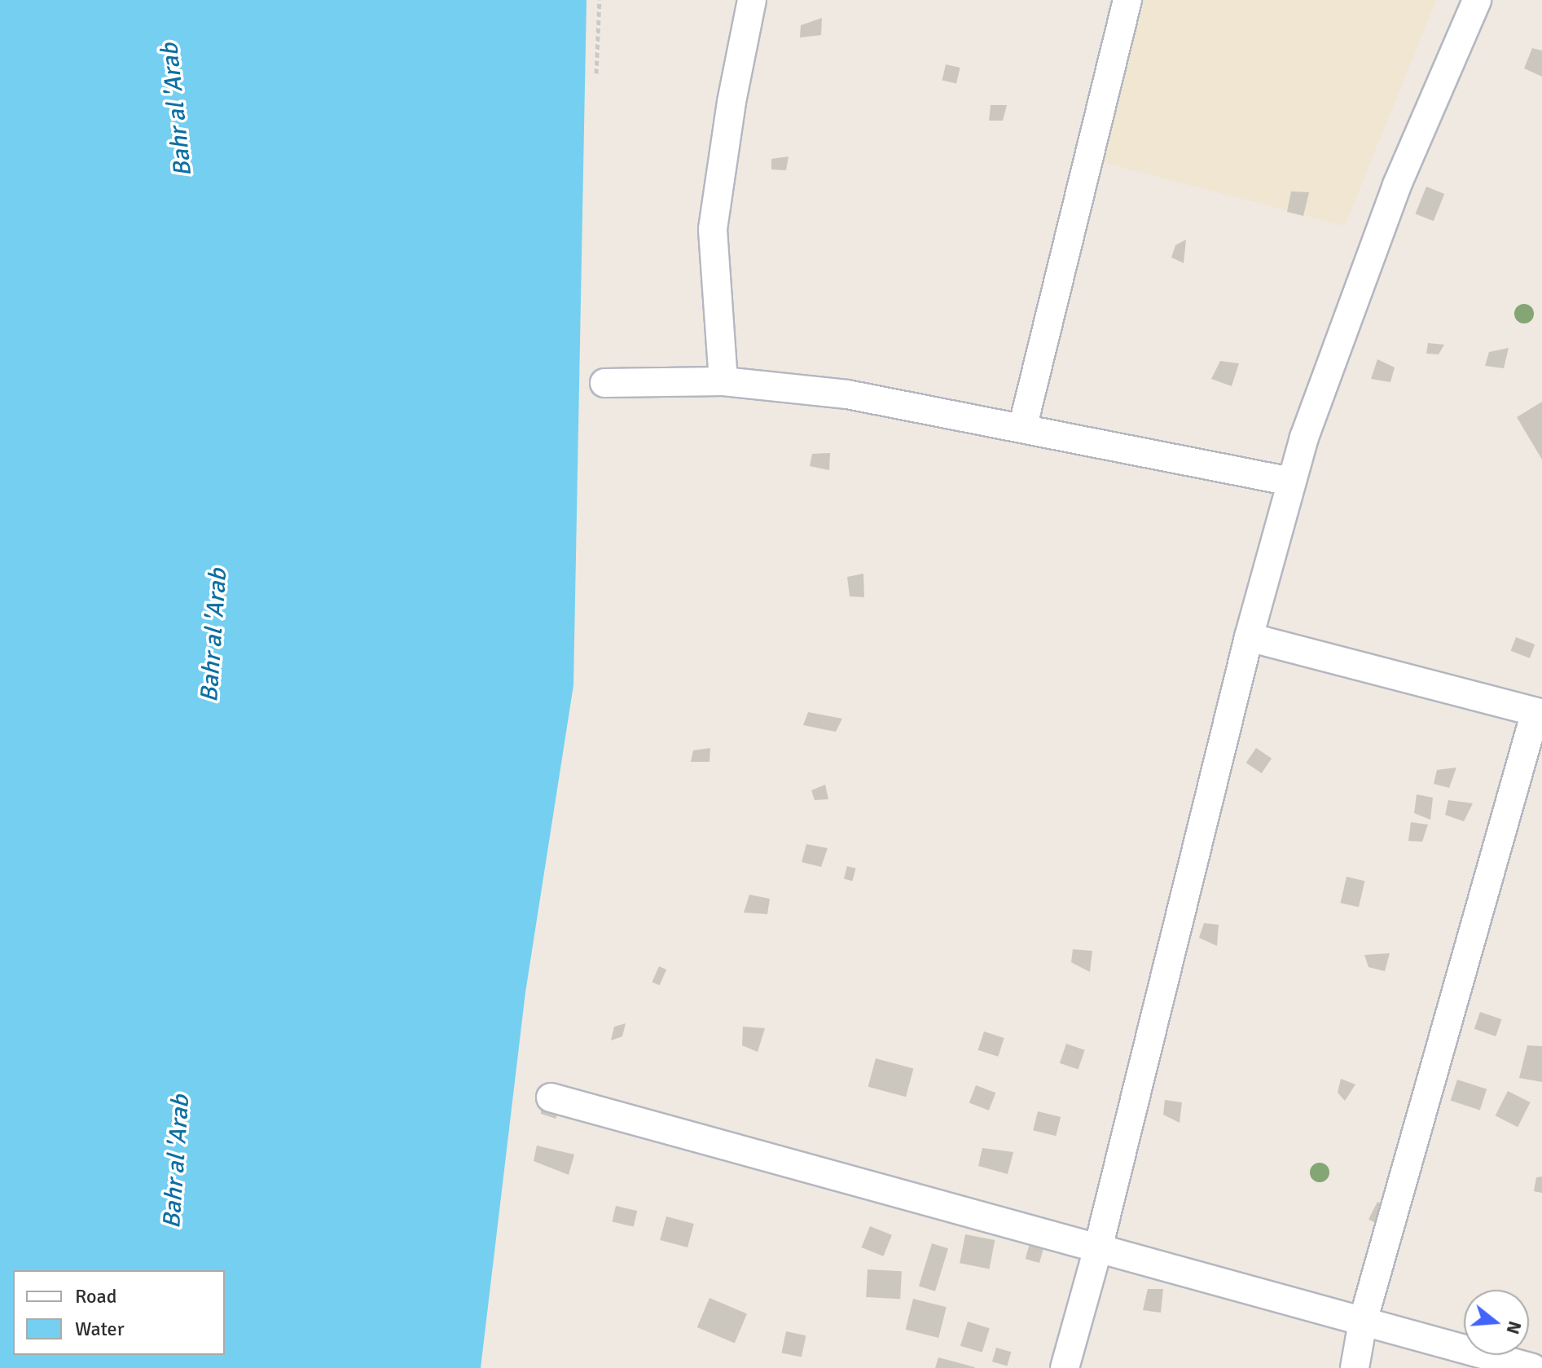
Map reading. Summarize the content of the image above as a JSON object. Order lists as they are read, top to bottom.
{
  "water": ["Bahr al 'Arab"],
  "legend": ["Road", "Water"],
  "north": "right"
}
